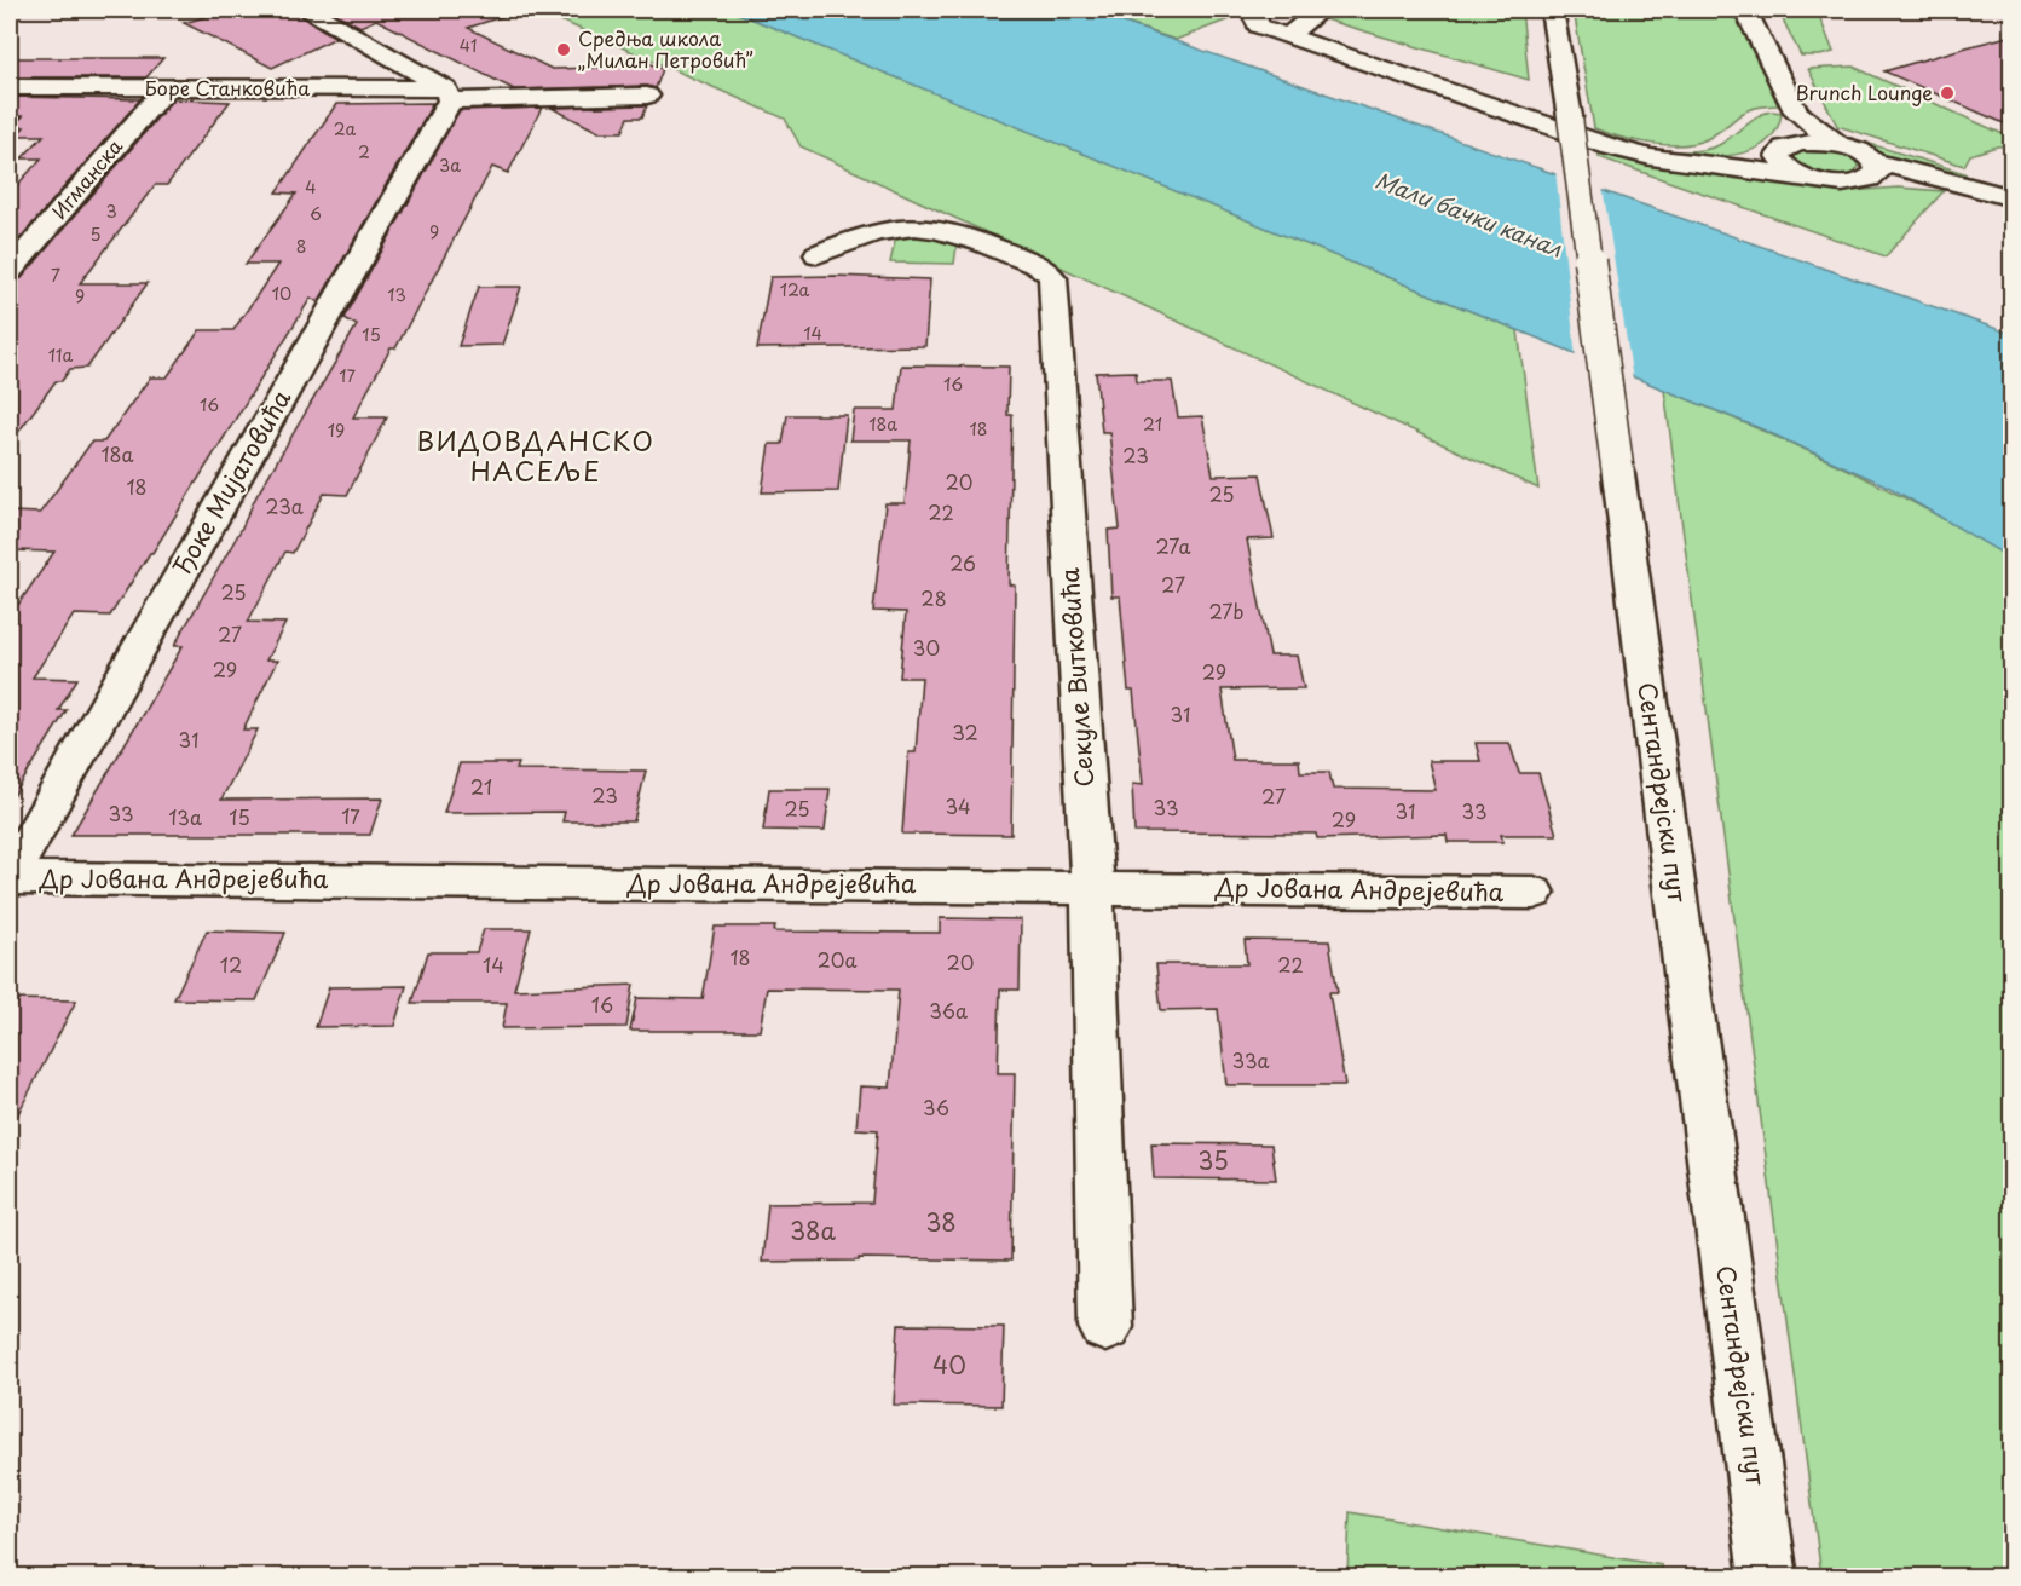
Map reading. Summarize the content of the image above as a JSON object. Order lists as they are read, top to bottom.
{
  "streets": {
    "street": [
      "Боре Станковића",
      "Игманска",
      "Ђоке Мијатовића",
      "Секуле Витковића",
      "Сентандрејски пут",
      "Др Јована Андрејевића"
    ]
  },
  "crossings": [
    ["Боре Станковића", "Игманска"],
    ["Боре Станковића", "Ђоке Мијатовића"],
    ["Ђоке Мијатовића", "Др Јована Андрејевића"],
    ["Секуле Витковића", "Др Јована Андрејевића"]
  ],
  "districts": ["ВИДОВДАНСКО НАСЕЉЕ"],
  "water": ["Мали бачки канал"],
  "places": ["Средња школа „Милан Петровић”", "Brunch Lounge"],
  "house_numbers": [
    "41",
    "2a",
    "2",
    "3a",
    "4",
    "3",
    "6",
    "9",
    "5",
    "8",
    "7",
    "12a",
    "10",
    "13",
    "9",
    "14",
    "15",
    "11a",
    "17",
    "16",
    "16",
    "18a",
    "21",
    "18",
    "19",
    "18a",
    "23",
    "20",
    "18",
    "25",
    "23a",
    "22",
    "27a",
    "26",
    "27",
    "25",
    "28",
    "27b",
    "27",
    "30",
    "29",
    "29",
    "31",
    "32",
    "31",
    "21",
    "23",
    "27",
    "34",
    "33",
    "25",
    "31",
    "33",
    "33",
    "17",
    "13a",
    "15",
    "29",
    "18",
    "20a",
    "20",
    "12",
    "14",
    "22",
    "16",
    "36a",
    "33a",
    "36",
    "35",
    "38",
    "38a",
    "40"
  ]
}
